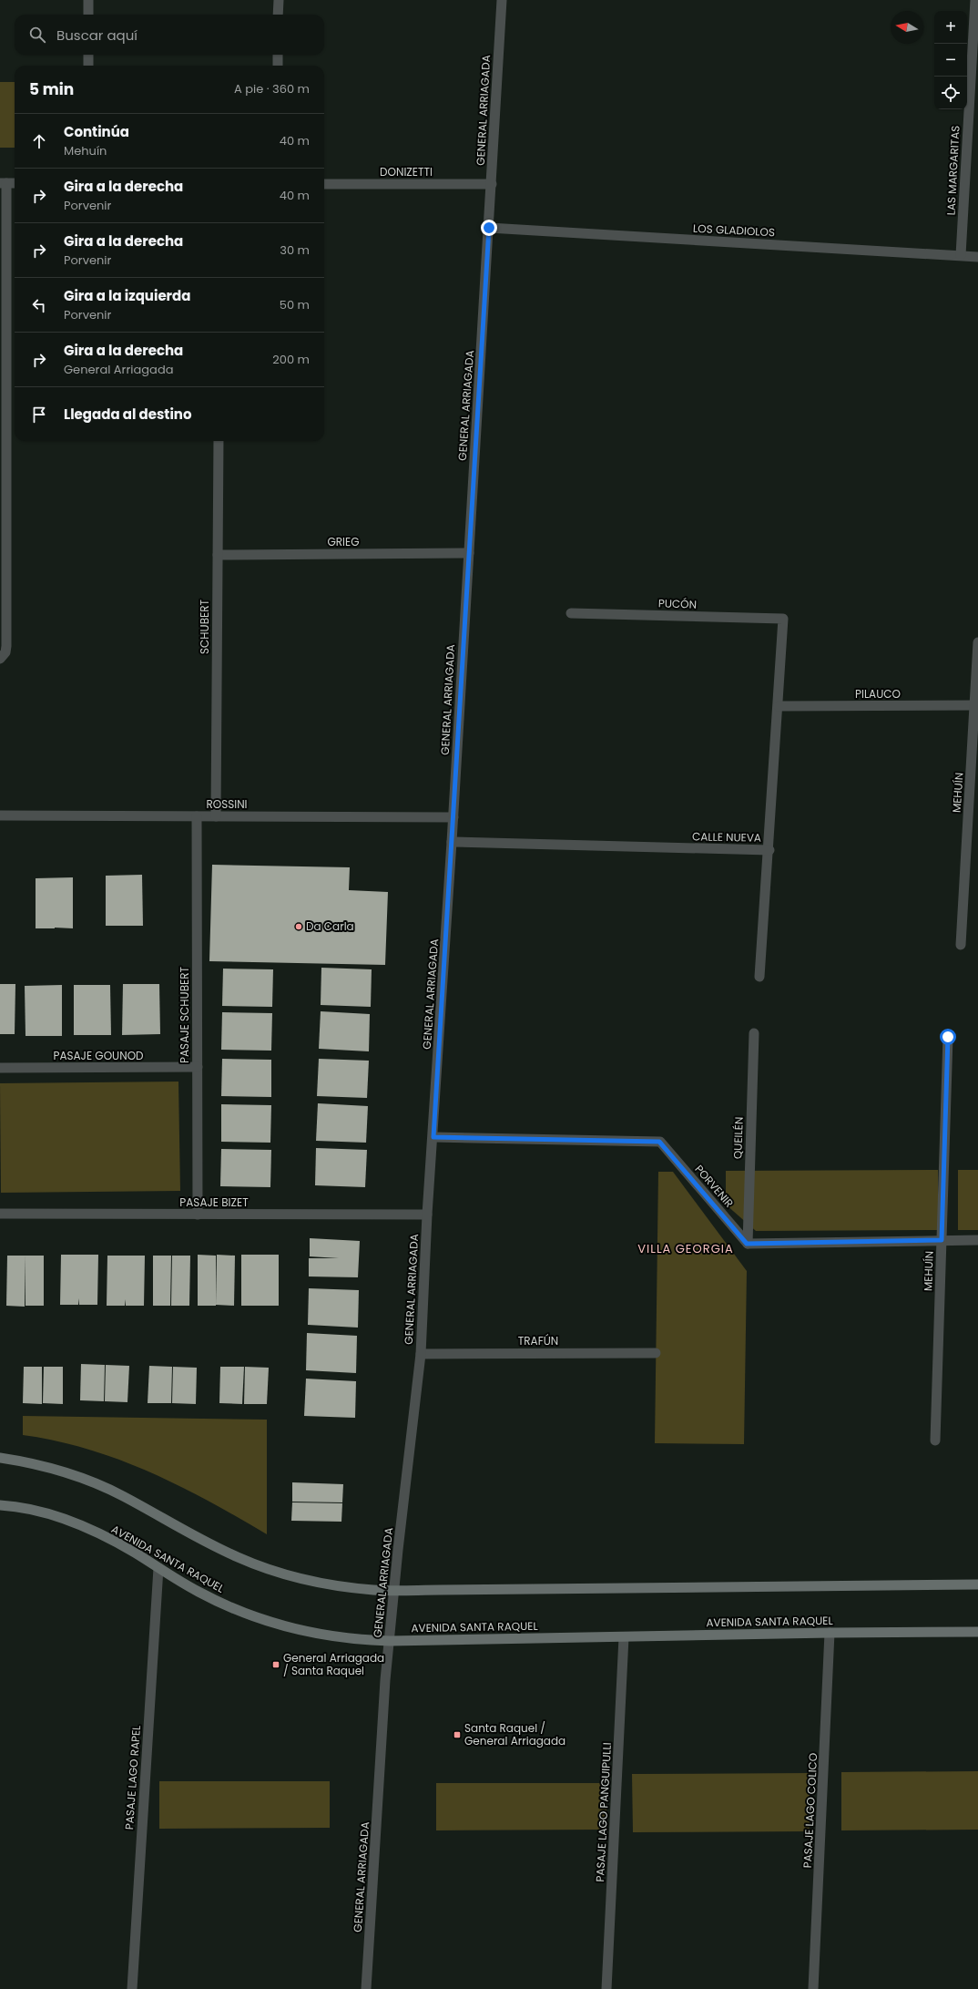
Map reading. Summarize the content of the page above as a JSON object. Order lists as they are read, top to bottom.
{
  "streets": {
    "main road": ["AVENIDA SANTA RAQUEL"],
    "street": [
      "GENERAL ARRIAGADA",
      "LAS MARGARITAS",
      "DONIZETTI",
      "LOS GLADIOLOS",
      "GRIEG",
      "PUCÓN",
      "SCHUBERT",
      "PILAUCO",
      "MEHUÍN",
      "ROSSINI",
      "CALLE NUEVA",
      "PASAJE SCHUBERT",
      "PASAJE GOUNOD",
      "QUEILÉN",
      "PORVENIR",
      "PASAJE BIZET",
      "TRAFÚN",
      "PASAJE LAGO RAPEL",
      "PASAJE LAGO COLICO",
      "PASAJE LAGO PANGUIPULLI"
    ]
  },
  "crossings": [
    ["GENERAL ARRIAGADA", "DONIZETTI"],
    ["GENERAL ARRIAGADA", "LOS GLADIOLOS"],
    ["GENERAL ARRIAGADA", "GRIEG"],
    ["GENERAL ARRIAGADA", "ROSSINI"],
    ["GENERAL ARRIAGADA", "CALLE NUEVA"],
    ["GENERAL ARRIAGADA", "PORVENIR"],
    ["GENERAL ARRIAGADA", "PASAJE BIZET"],
    ["GENERAL ARRIAGADA", "TRAFÚN"],
    ["GENERAL ARRIAGADA", "AVENIDA SANTA RAQUEL"],
    ["LAS MARGARITAS", "LOS GLADIOLOS"],
    ["GRIEG", "SCHUBERT"],
    ["PUCÓN", "CALLE NUEVA"],
    ["SCHUBERT", "ROSSINI"],
    ["PILAUCO", "MEHUÍN"],
    ["PILAUCO", "CALLE NUEVA"],
    ["ROSSINI", "PASAJE SCHUBERT"],
    ["PASAJE SCHUBERT", "PASAJE GOUNOD"],
    ["PASAJE SCHUBERT", "PASAJE BIZET"],
    ["QUEILÉN", "PORVENIR"],
    ["AVENIDA SANTA RAQUEL", "PASAJE LAGO RAPEL"],
    ["AVENIDA SANTA RAQUEL", "PASAJE LAGO COLICO"],
    ["AVENIDA SANTA RAQUEL", "PASAJE LAGO PANGUIPULLI"]
  ],
  "districts": ["VILLA GEORGIA"],
  "places": {
    "other": ["Da Carla"],
    "transit": ["General Arriagada / Santa Raquel", "Santa Raquel / General Arriagada"]
  },
  "north": "left",
  "page": {
    "map_buttons": ["+", "−"],
    "search": "Buscar aquí",
    "heading": ["5 min", "A pie · 360 m"],
    "list": [
      ["Continúa", "Mehuín", "40 m"],
      ["Gira a la derecha", "Porvenir", "40 m"],
      ["Gira a la derecha", "Porvenir", "30 m"],
      ["Gira a la izquierda", "Porvenir", "50 m"],
      ["Gira a la derecha", "General Arriagada", "200 m"],
      "Llegada al destino"
    ]
  }
}
